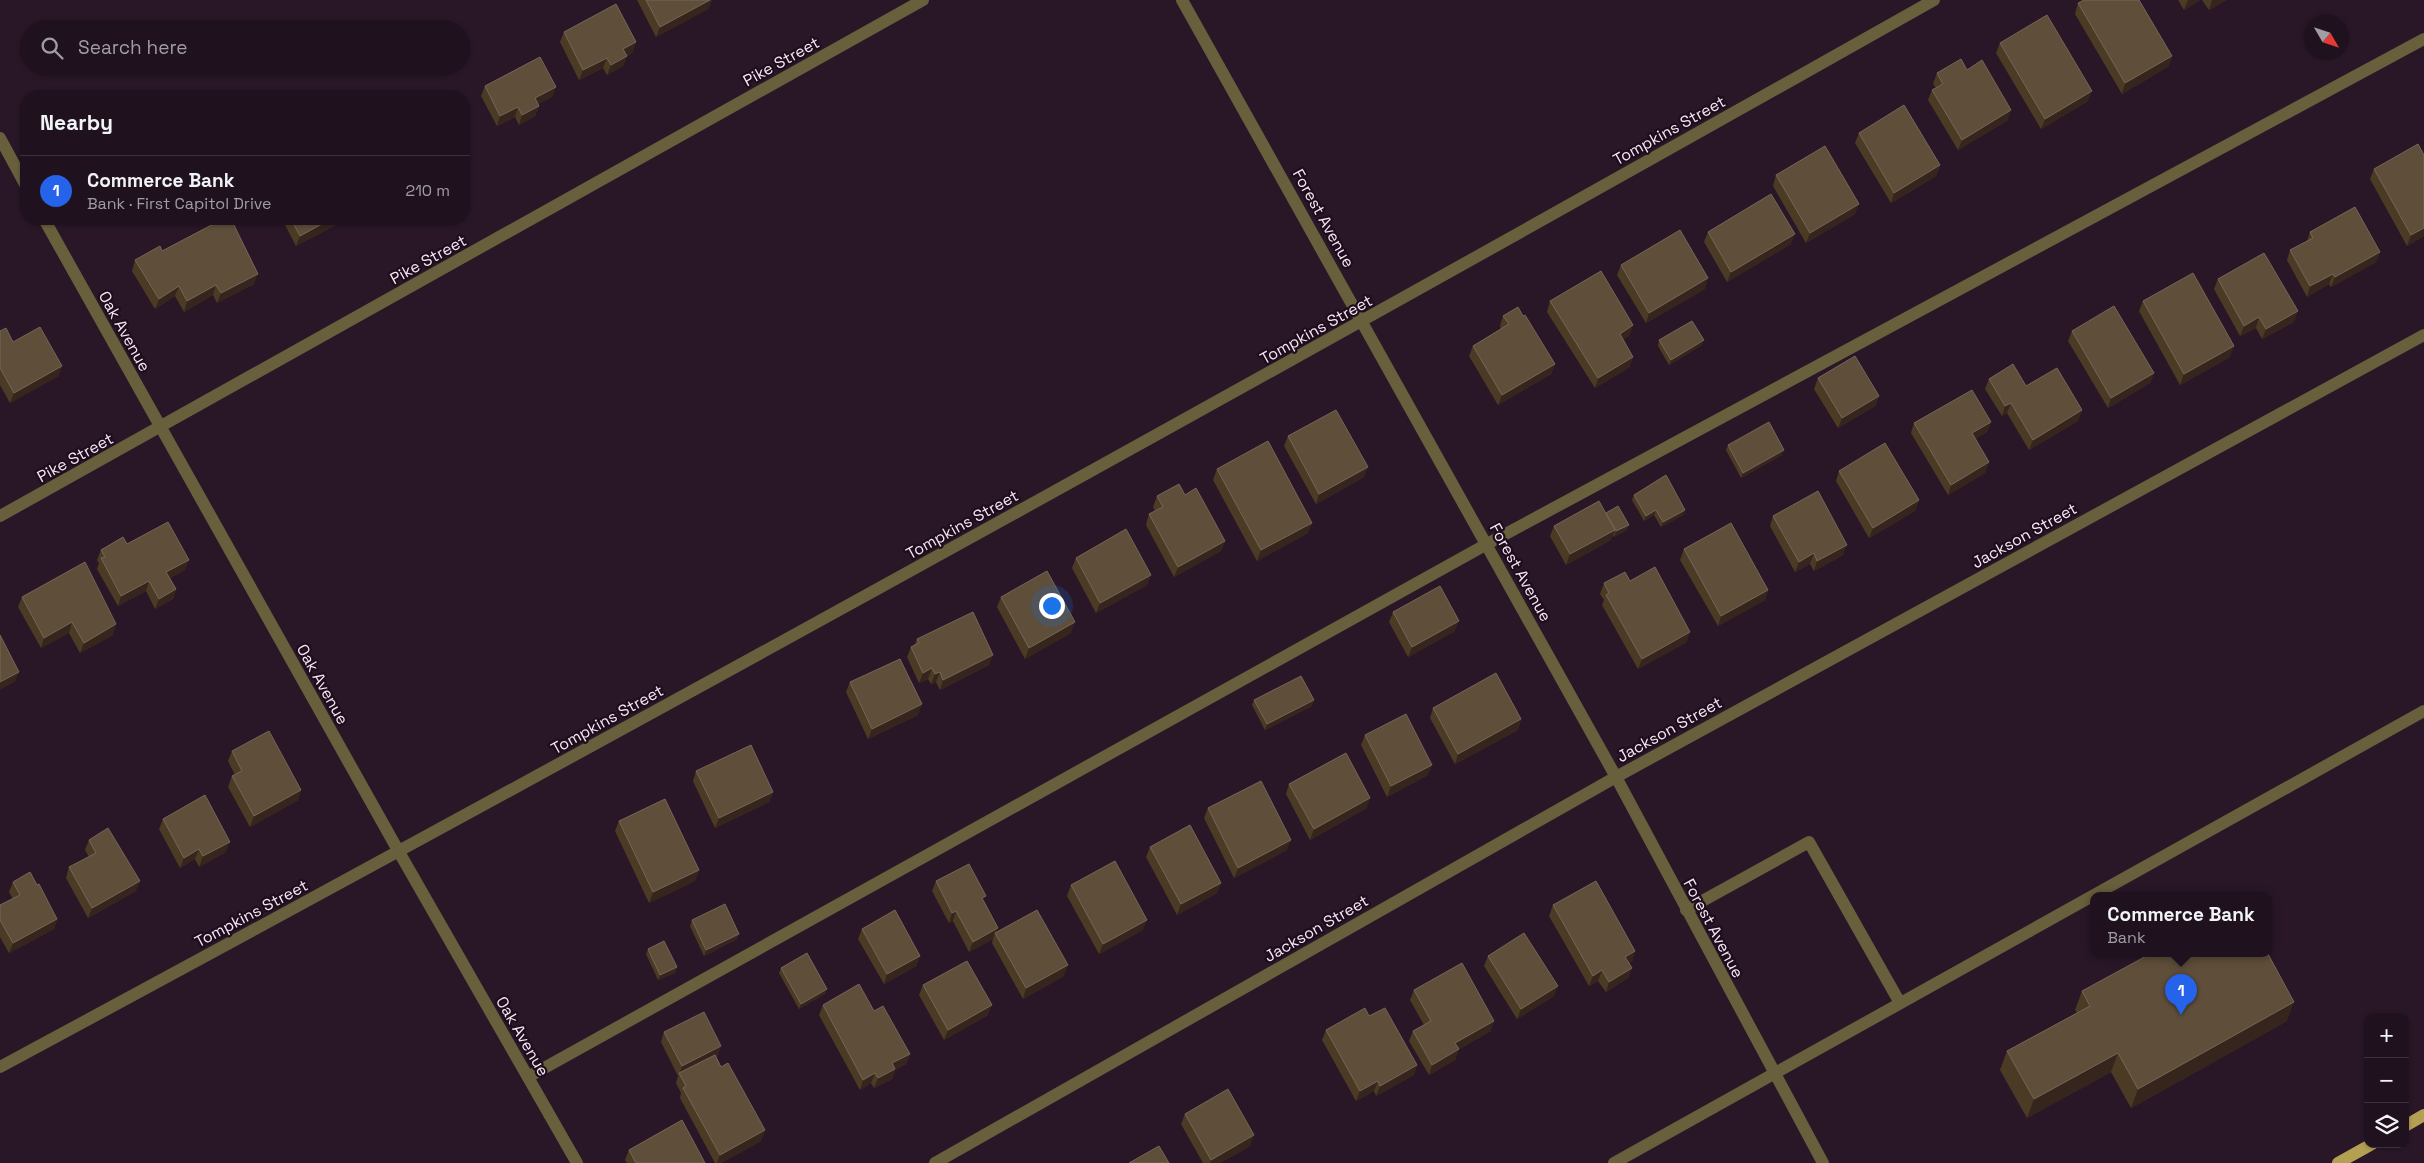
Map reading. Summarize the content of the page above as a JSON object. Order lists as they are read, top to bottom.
{
  "streets": {
    "street": [
      "Pike Street",
      "Tompkins Street",
      "Forest Avenue",
      "Oak Avenue",
      "Jackson Street"
    ]
  },
  "crossings": [
    ["Pike Street", "Oak Avenue"],
    ["Tompkins Street", "Forest Avenue"],
    ["Tompkins Street", "Oak Avenue"],
    ["Forest Avenue", "Jackson Street"]
  ],
  "north": "bottom right",
  "page": {
    "search": "Search here",
    "heading": "Nearby",
    "list": [
      {
        "mark": "1",
        "name": "Commerce Bank",
        "note": "Bank · First Capitol Drive",
        "value": "210 m"
      }
    ],
    "popup": ["Commerce Bank", "Bank"],
    "pins": "1",
    "map_buttons": ["+", "−"]
  }
}
